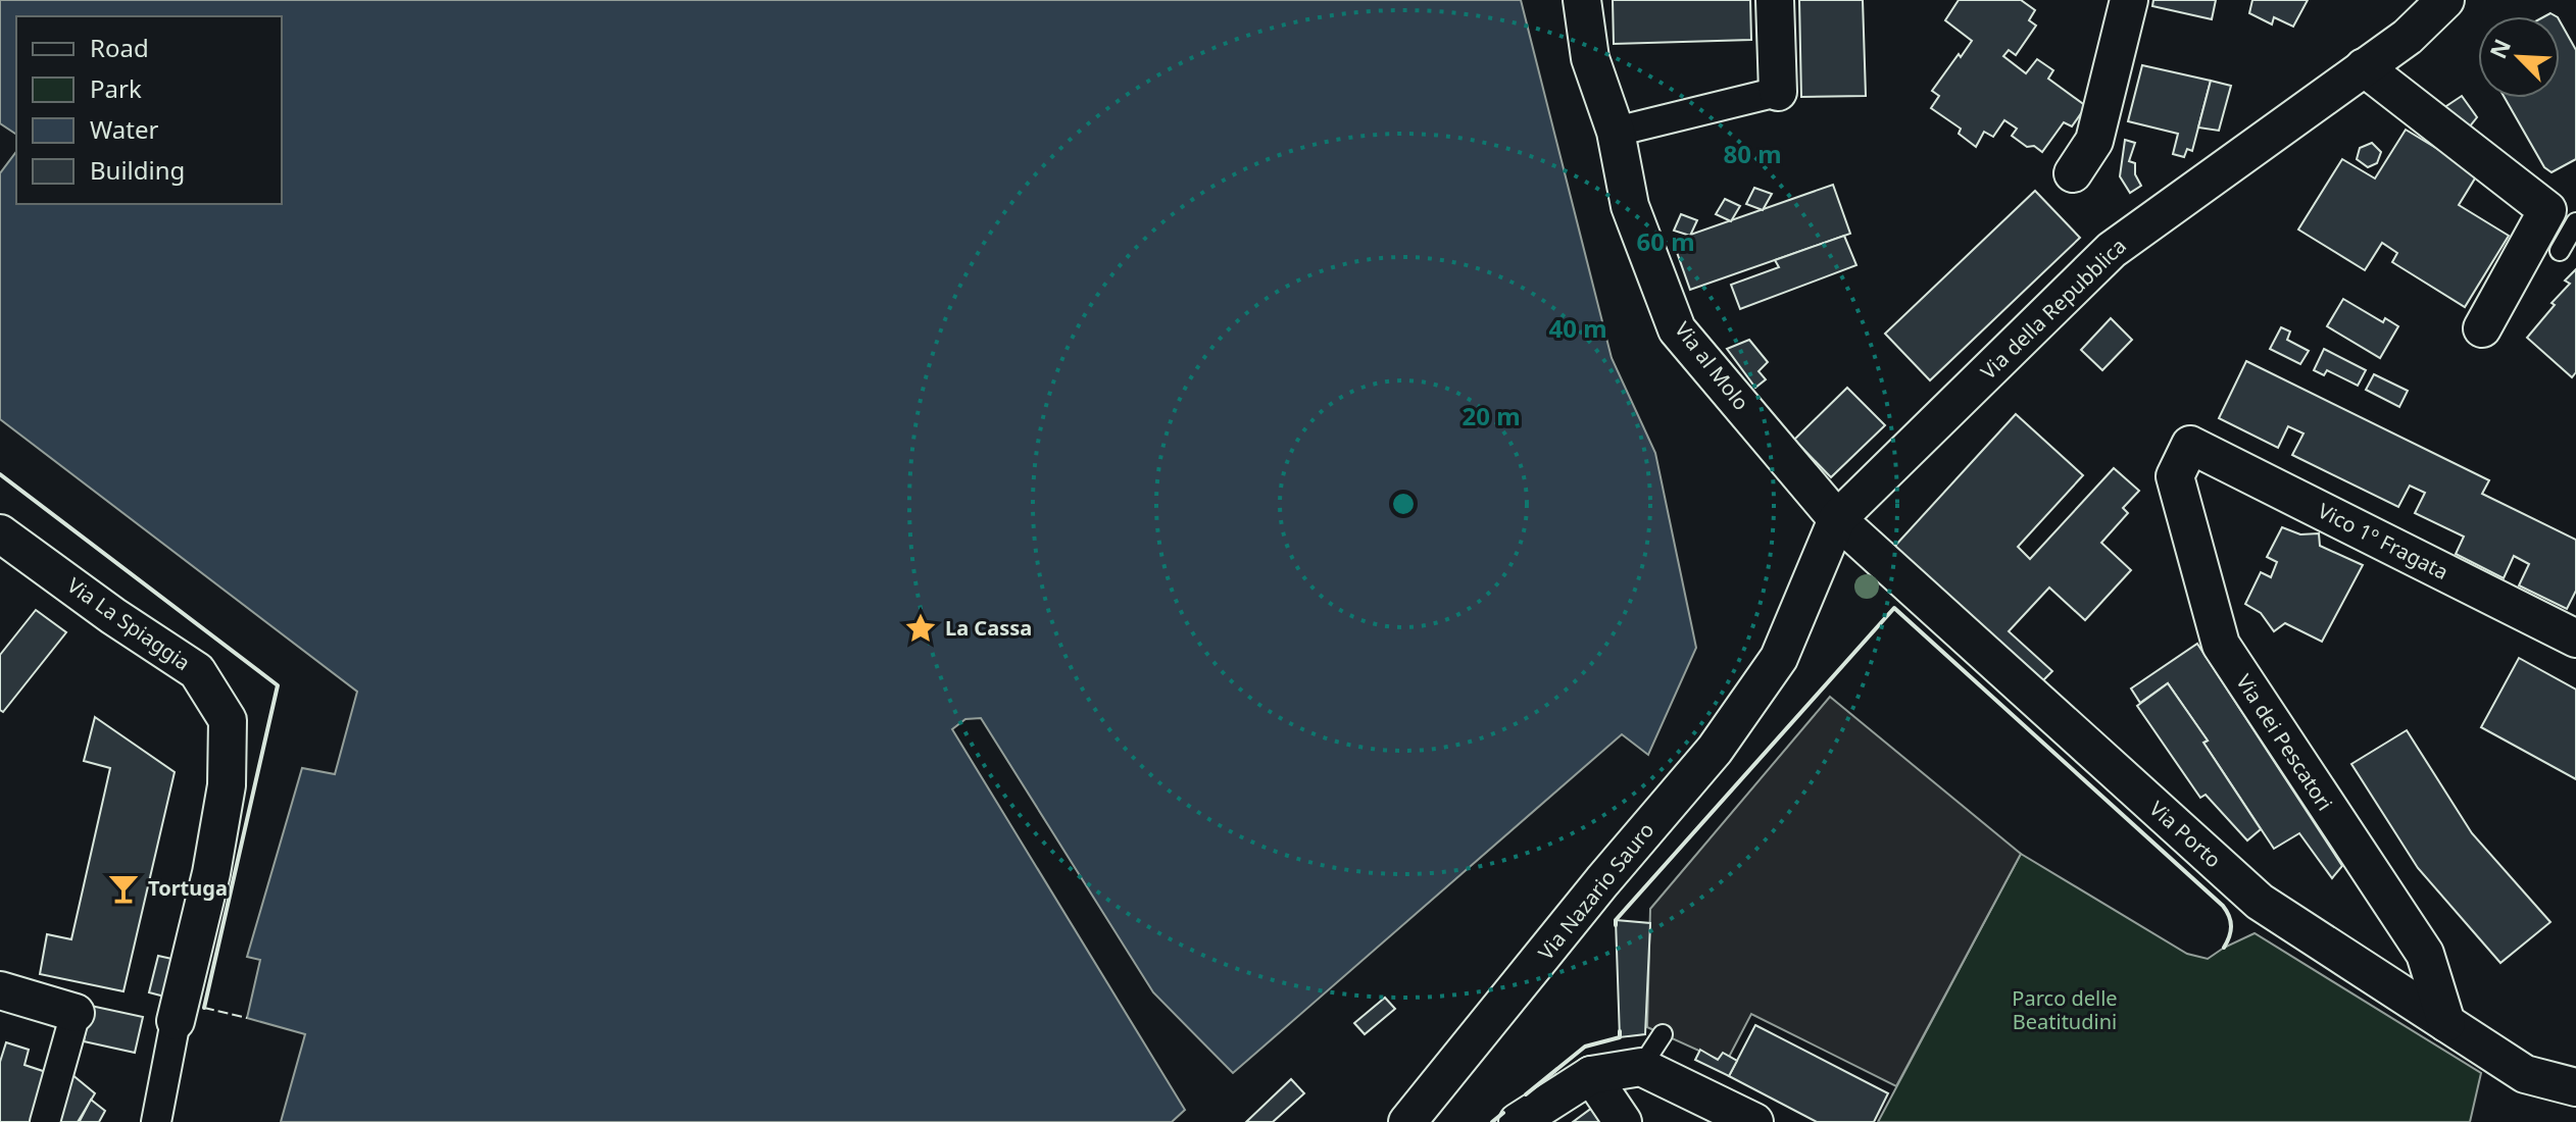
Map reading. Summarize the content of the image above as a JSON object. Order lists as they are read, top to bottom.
{
  "streets": {
    "street": [
      "Via della Repubblica",
      "Via al Molo",
      "Vico 1º Fragata",
      "Via La Spiaggia",
      "Via dei Pescatori",
      "Via Porto",
      "Via Nazario Sauro"
    ]
  },
  "crossings": [
    ["Via della Repubblica", "Via al Molo"],
    ["Via della Repubblica", "Via Porto"],
    ["Via della Repubblica", "Via Nazario Sauro"],
    ["Via al Molo", "Via Porto"],
    ["Vico 1º Fragata", "Via dei Pescatori"],
    ["Via dei Pescatori", "Via Porto"]
  ],
  "parks": ["Parco delle Beatitudini"],
  "places": {
    "place": ["La Cassa"],
    "bar": ["Tortuga"]
  },
  "legend": [
    "Road",
    "Park",
    "Water",
    "Building"
  ],
  "north": "top left",
  "rings": [
    "80 m",
    "60 m",
    "40 m",
    "20 m"
  ]
}
